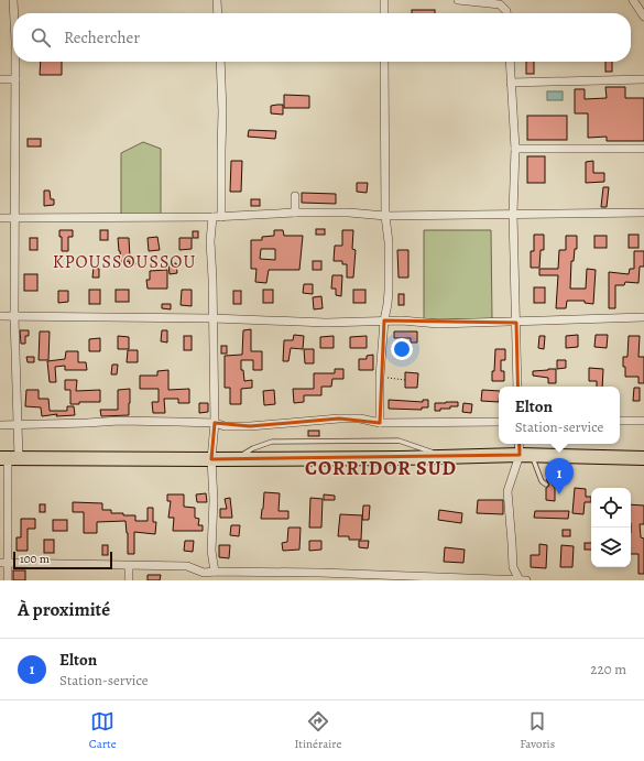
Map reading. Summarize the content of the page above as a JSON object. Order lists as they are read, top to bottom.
{
  "districts": ["KPOUSSOUSSOU", "CORRIDOR SUD"],
  "scale_bar": "100 m",
  "page": {
    "search": "Rechercher",
    "popup": ["Elton", "Station-service"],
    "pins": "1",
    "scale": "100 m",
    "heading": "À proximité",
    "list": [
      {
        "mark": "1",
        "name": "Elton",
        "note": "Station-service",
        "value": "220 m"
      }
    ],
    "nav": ["Carte", "Itinéraire", "Favoris"]
  }
}
